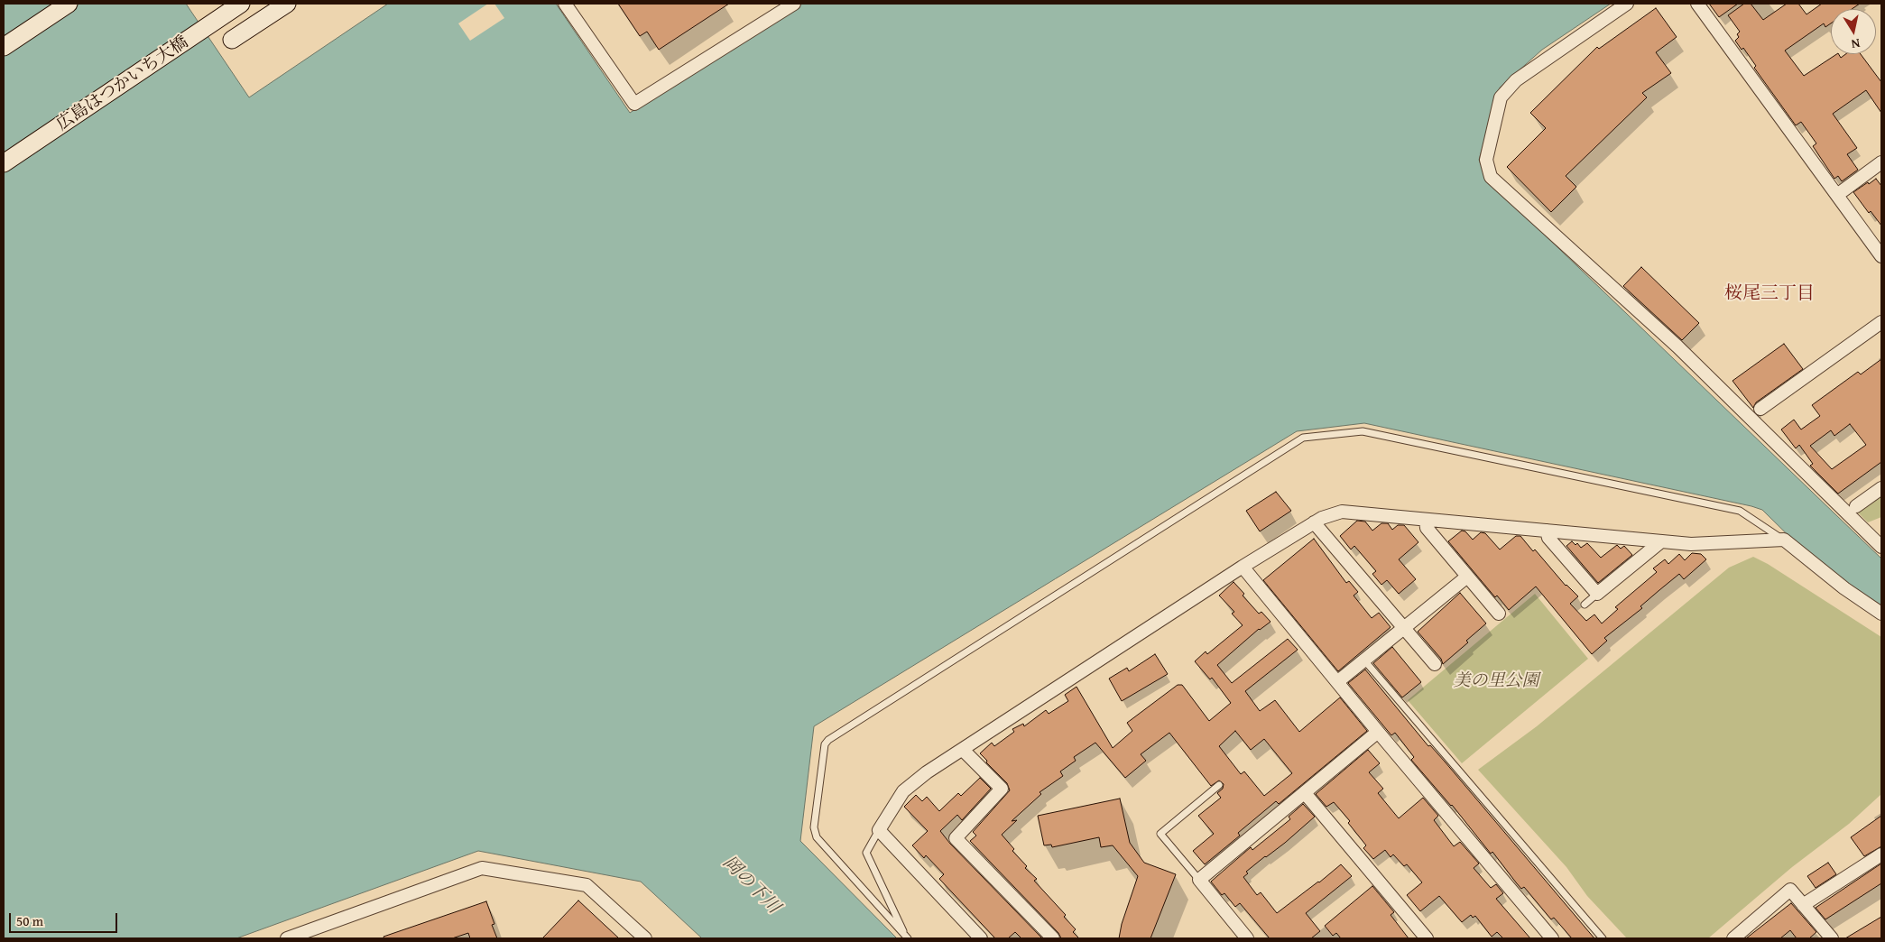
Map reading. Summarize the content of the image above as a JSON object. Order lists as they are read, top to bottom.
{
  "streets": {
    "street": ["広島はつかいち大橋"]
  },
  "districts": ["桜尾三丁目"],
  "water": ["岡の下川"],
  "parks": ["美の里公園"],
  "scale_bar": "50 m",
  "north": "bottom"
}
